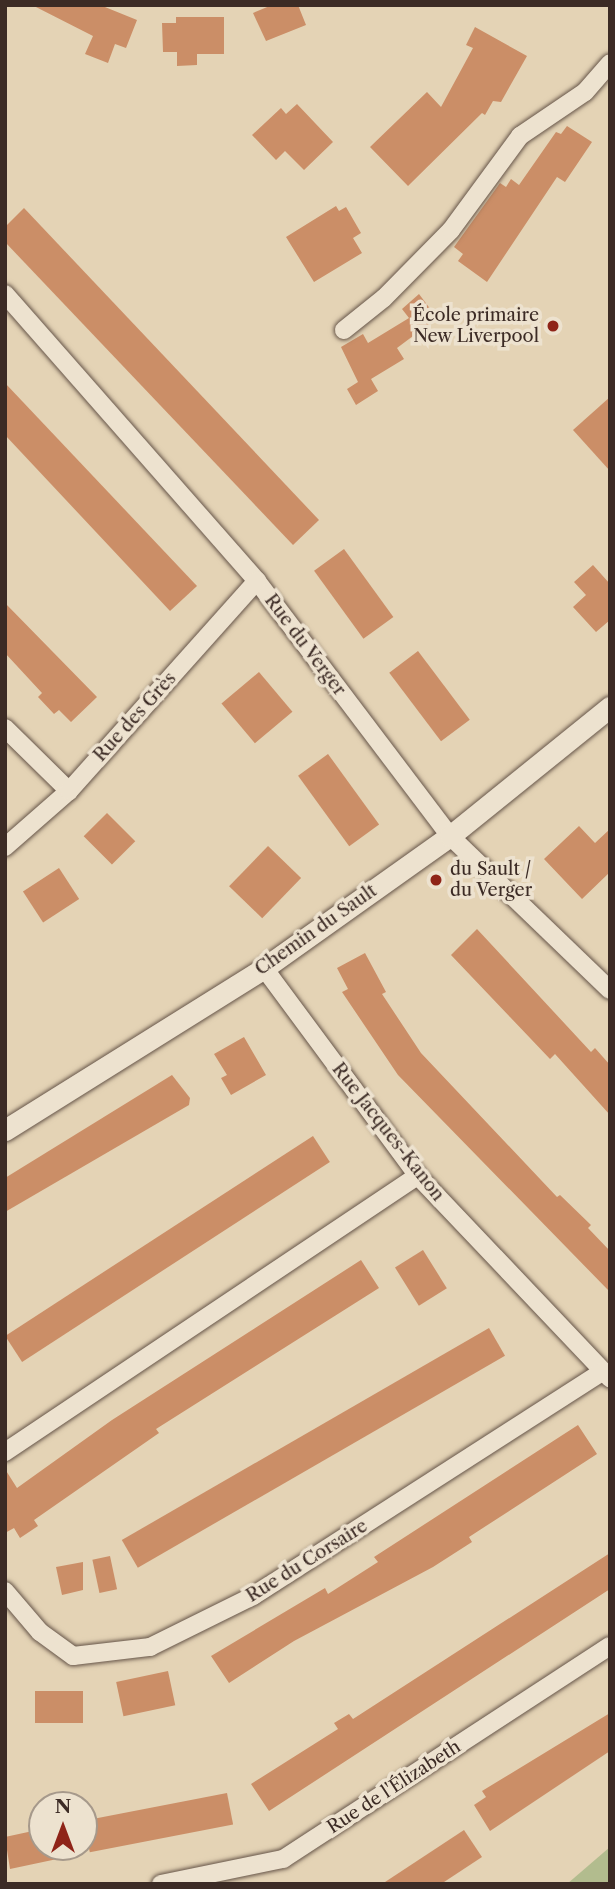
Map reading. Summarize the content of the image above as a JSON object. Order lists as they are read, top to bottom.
{
  "streets": {
    "street": [
      "Rue du Verger",
      "Rue des Grès",
      "Chemin du Sault",
      "Rue Jacques-Kanon",
      "Rue du Corsaire",
      "Rue de l'Élizabeth"
    ]
  },
  "crossings": [
    ["Rue du Verger", "Rue des Grès"],
    ["Rue du Verger", "Chemin du Sault"],
    ["Chemin du Sault", "Rue Jacques-Kanon"],
    ["Rue Jacques-Kanon", "Rue du Corsaire"]
  ],
  "places": ["École primaire New Liverpool", "du Sault / du Verger"],
  "north": "top"
}
